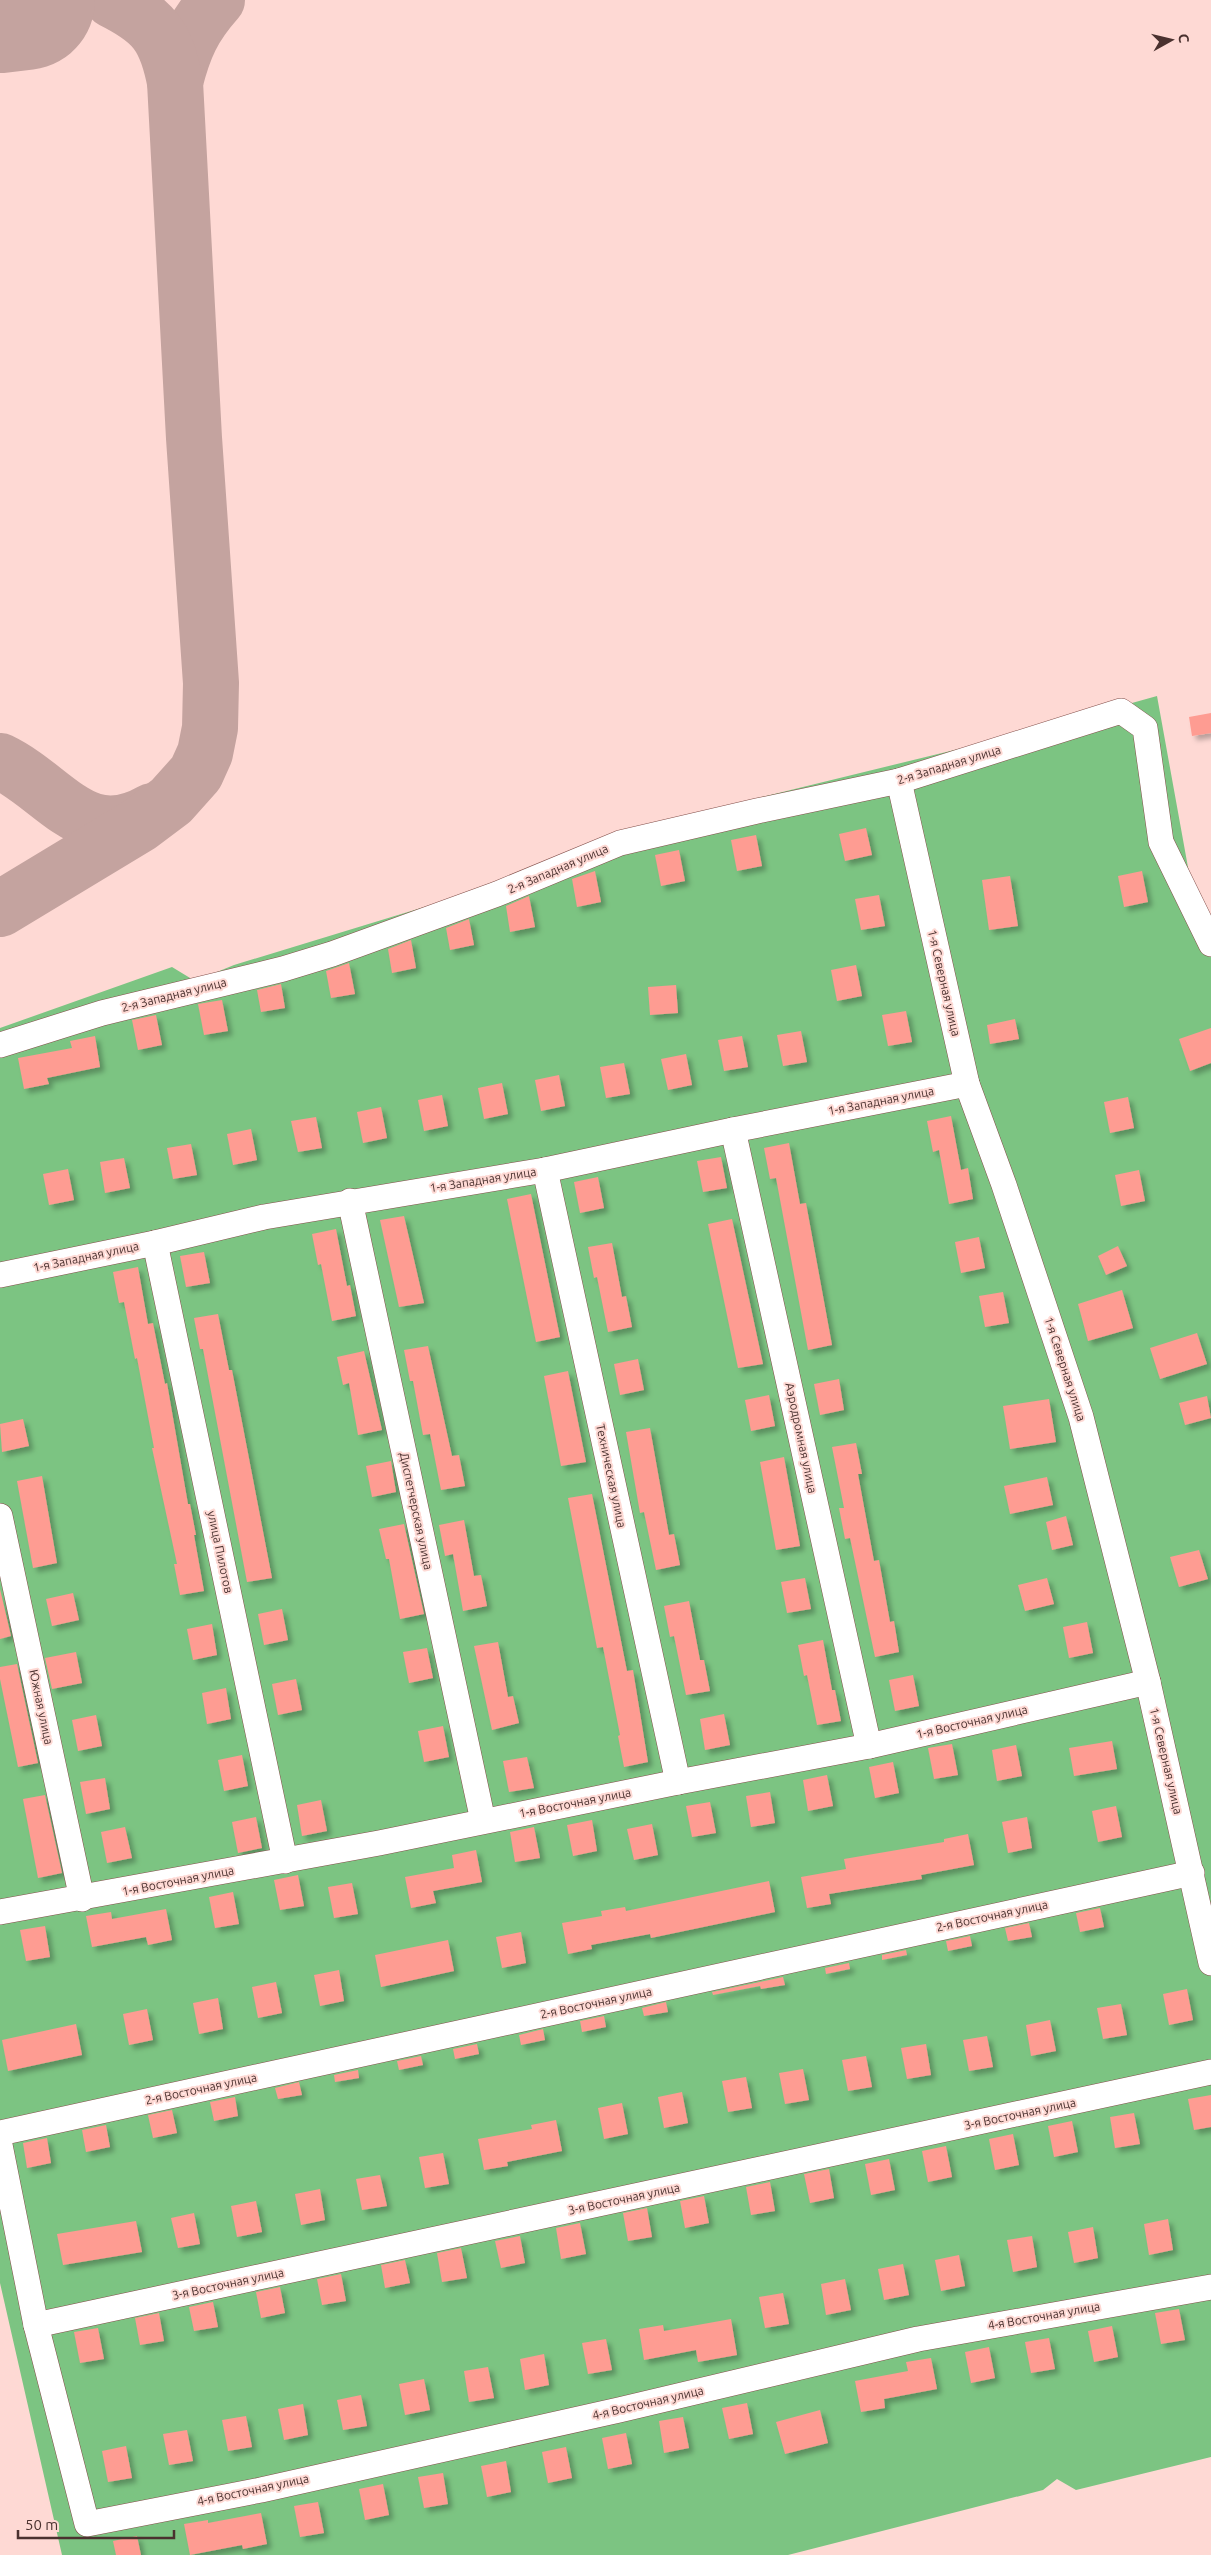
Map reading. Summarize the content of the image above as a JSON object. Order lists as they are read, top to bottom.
{
  "streets": {
    "street": [
      "2-я Западная улица",
      "1-я Северная улица",
      "1-я Западная улица",
      "Аэродромная улица",
      "Техническая улица",
      "Диспетчерская улица",
      "улица Пилотов",
      "Южная улица",
      "1-я Восточная улица",
      "2-я Восточная улица",
      "3-я Восточная улица",
      "4-я Восточная улица"
    ]
  },
  "crossings": [
    ["2-я Западная улица", "1-я Северная улица"],
    ["1-я Северная улица", "1-я Западная улица"],
    ["1-я Северная улица", "1-я Восточная улица"],
    ["1-я Северная улица", "2-я Восточная улица"],
    ["1-я Западная улица", "Аэродромная улица"],
    ["1-я Западная улица", "Техническая улица"],
    ["1-я Западная улица", "Диспетчерская улица"],
    ["1-я Западная улица", "улица Пилотов"],
    ["Аэродромная улица", "1-я Восточная улица"],
    ["Техническая улица", "1-я Восточная улица"],
    ["Диспетчерская улица", "1-я Восточная улица"],
    ["улица Пилотов", "1-я Восточная улица"],
    ["Южная улица", "1-я Восточная улица"],
    ["3-я Восточная улица", "4-я Восточная улица"]
  ],
  "scale_bar": "50 m",
  "north": "right"
}
